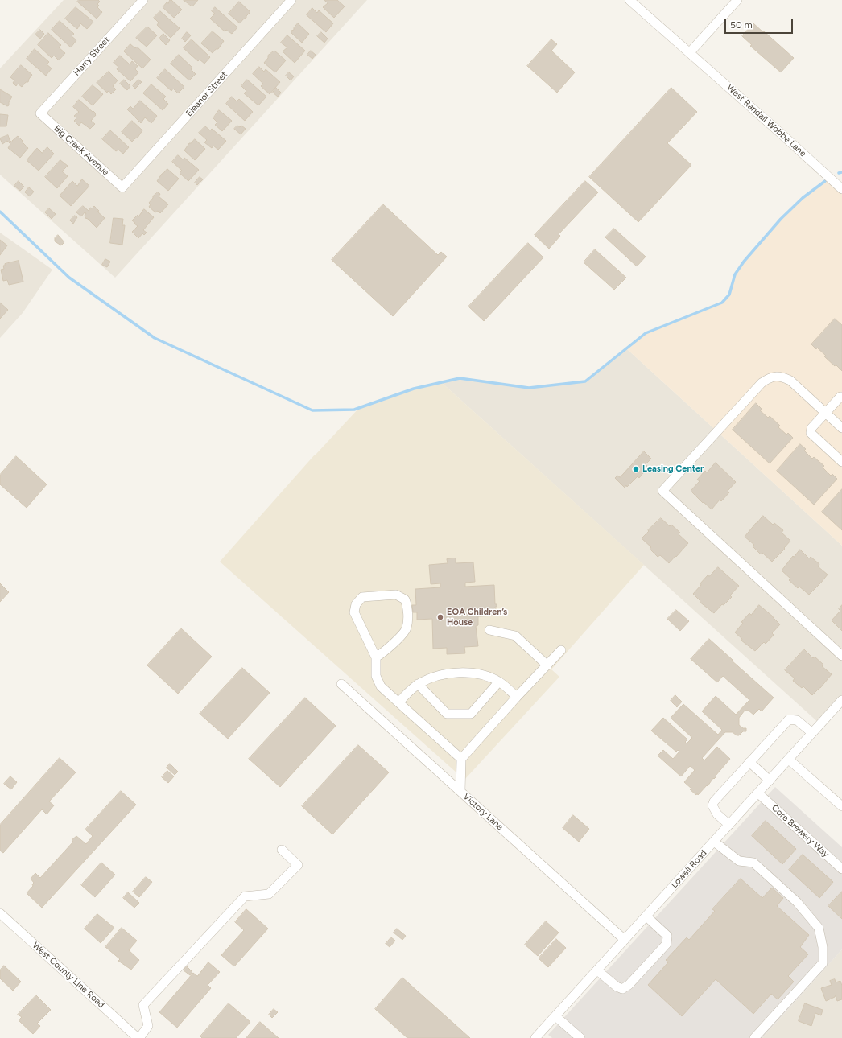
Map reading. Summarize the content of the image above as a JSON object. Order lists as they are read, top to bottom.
{
  "streets": {
    "street": [
      "Harry Street",
      "Eleanor Street",
      "West Randall Wobbe Lane",
      "Big Creek Avenue",
      "Victory Lane",
      "Core Brewery Way",
      "Lowell Road",
      "West County Line Road"
    ]
  },
  "crossings": [
    ["Harry Street", "Big Creek Avenue"],
    ["Eleanor Street", "Big Creek Avenue"],
    ["Victory Lane", "Lowell Road"],
    ["Core Brewery Way", "Lowell Road"]
  ],
  "places": ["Leasing Center", "EOA Children’s House"],
  "scale_bar": "50 m"
}
